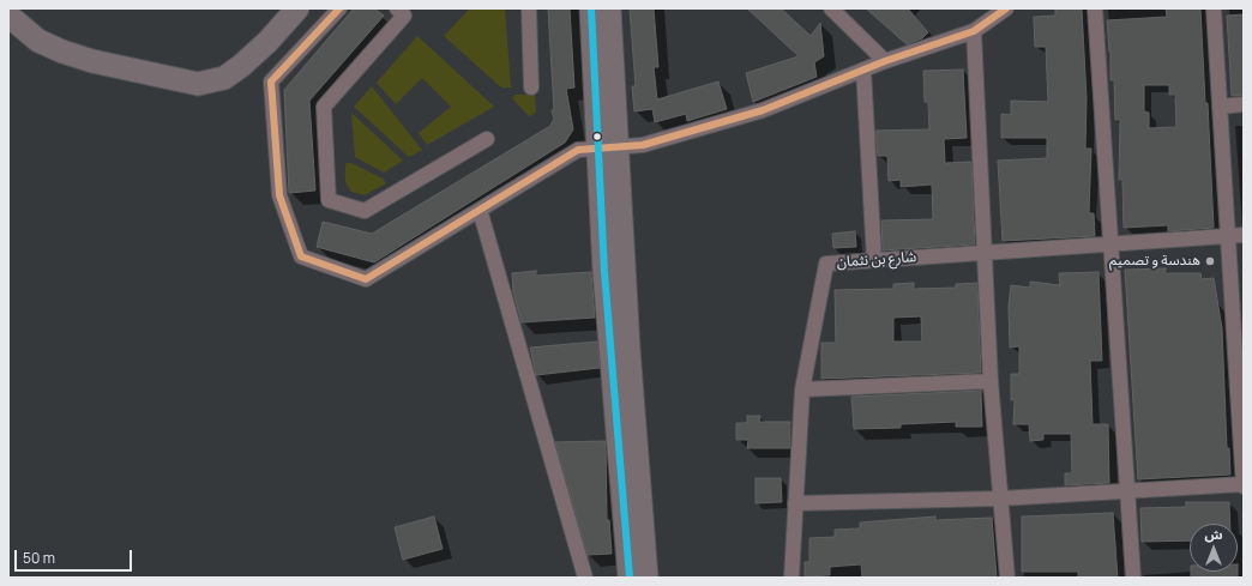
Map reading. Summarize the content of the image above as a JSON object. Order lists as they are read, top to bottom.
{
  "streets": {
    "street": ["شارع بن نثمان"]
  },
  "places": ["هندسة و تصميم"],
  "scale_bar": "50 m",
  "north": "top"
}
